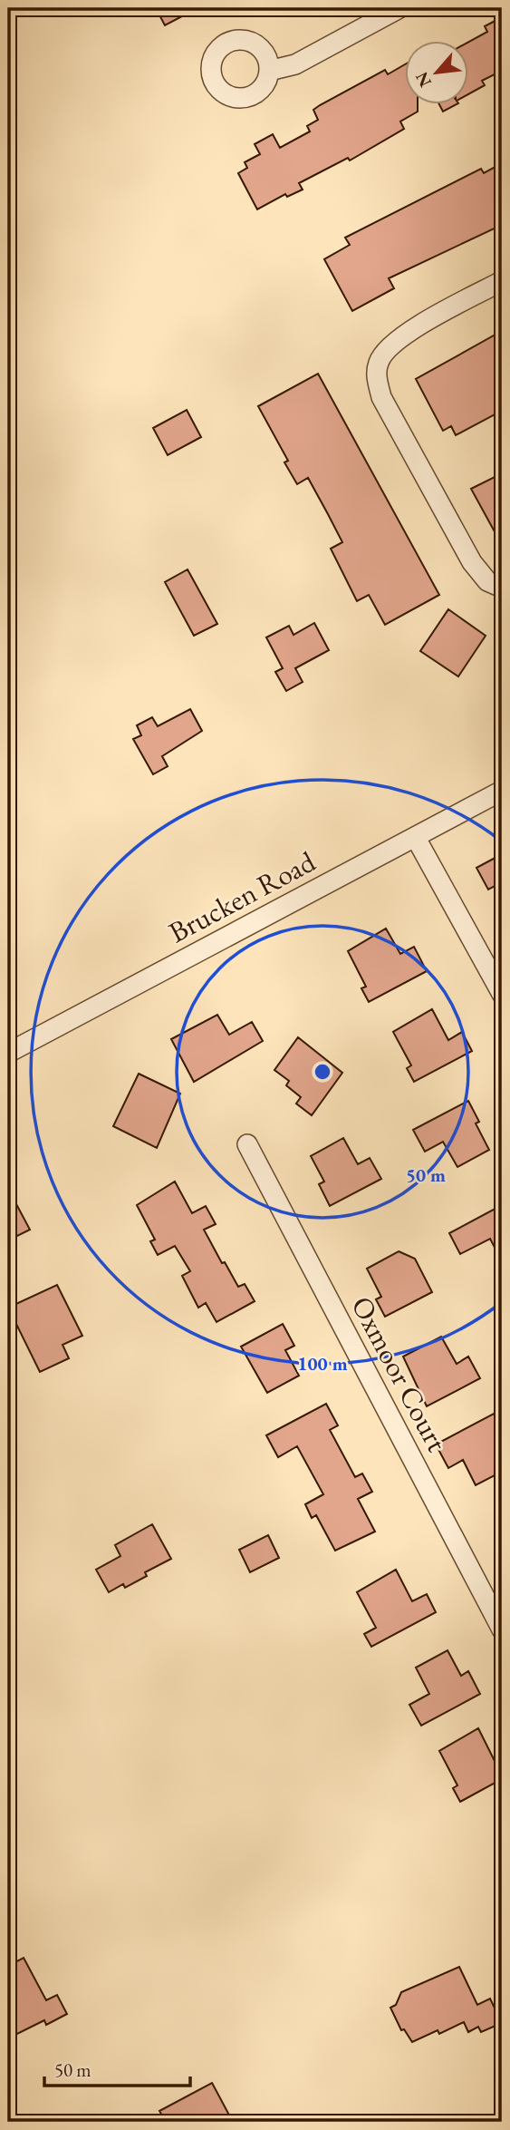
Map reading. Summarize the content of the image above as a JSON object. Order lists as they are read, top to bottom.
{
  "streets": {
    "street": ["Brucken Road", "Oxmoor Court"]
  },
  "scale_bar": "50 m",
  "north": "bottom left",
  "rings": ["50 m", "100 m"]
}
